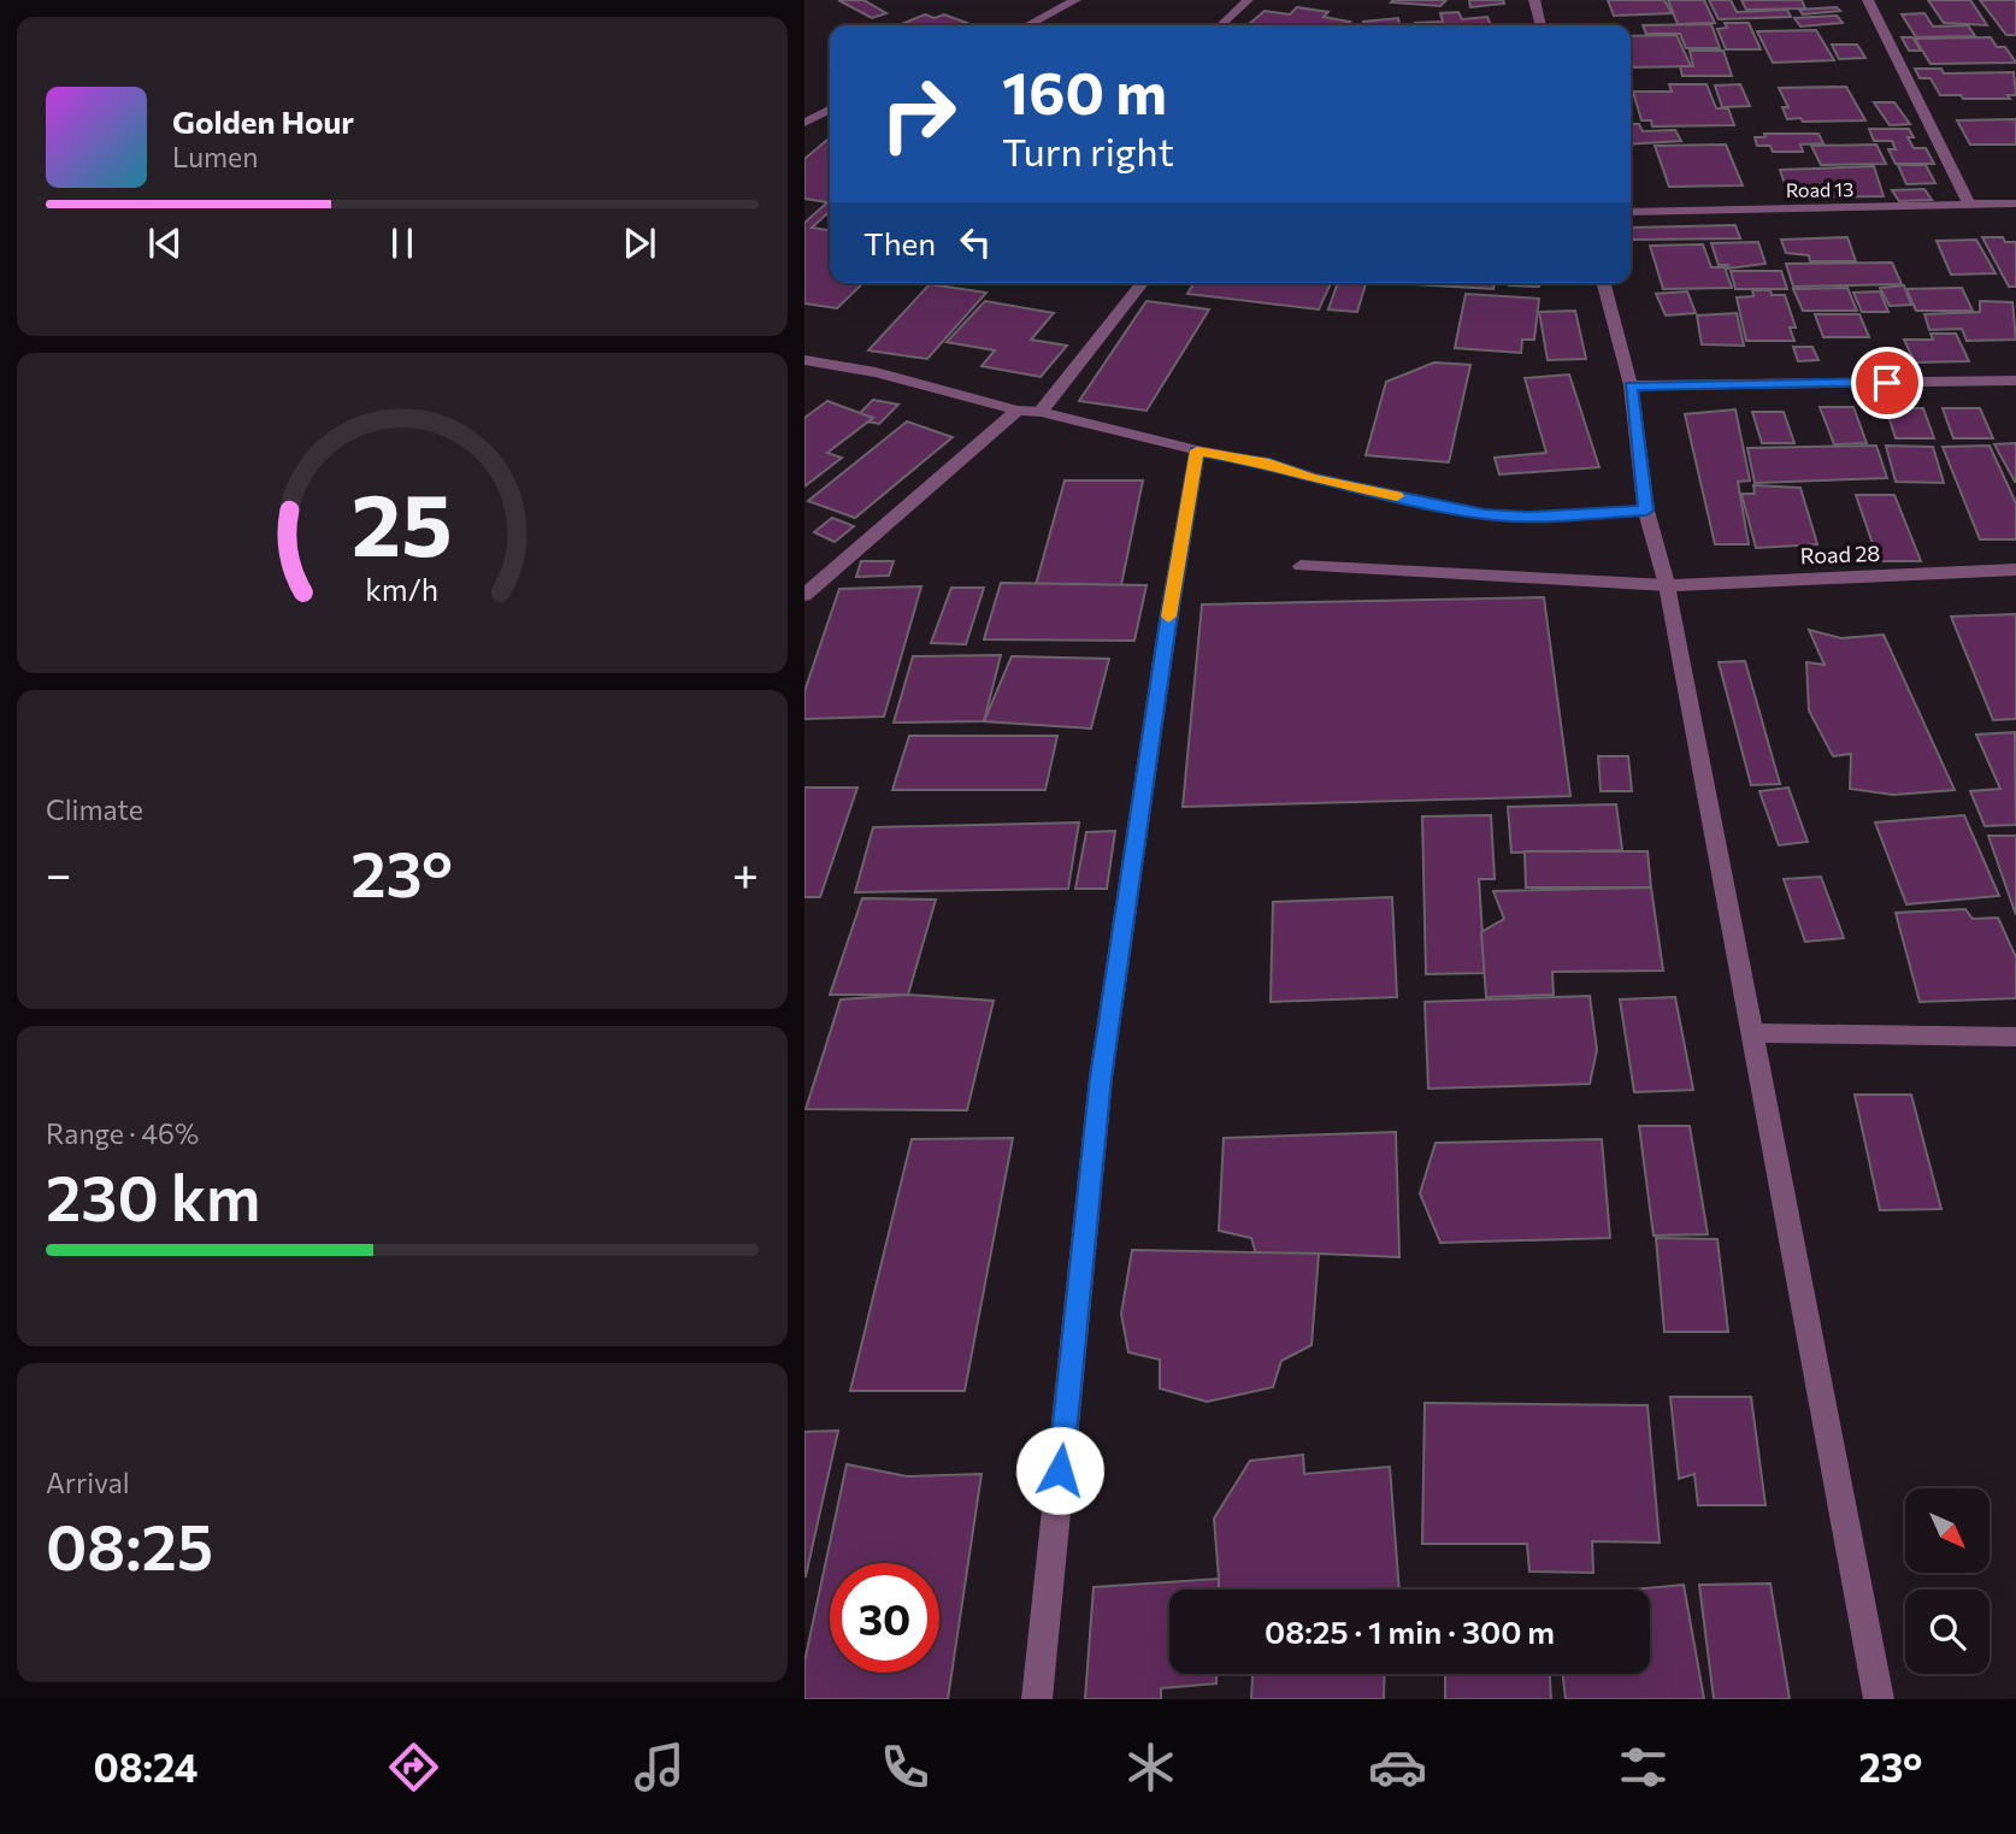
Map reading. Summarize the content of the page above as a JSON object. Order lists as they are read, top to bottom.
{
  "streets": {
    "street": ["Road 13", "Road 28"]
  },
  "north": "bottom right",
  "page": {
    "turn": ["160 m", "Turn right"],
    "song": ["Golden Hour", "Lumen"],
    "then": "Then",
    "tile": [
      "Climate",
      ["Range · 46%", "230 km"],
      ["Arrival", "08:25"]
    ],
    "heat": ["−", "23°", "+"],
    "limit": "30",
    "trip": "08:25 · 1 min · 300 m",
    "tabs": ["08:24", "23°"],
    "gauge": ["25", "km/h"]
  }
}
